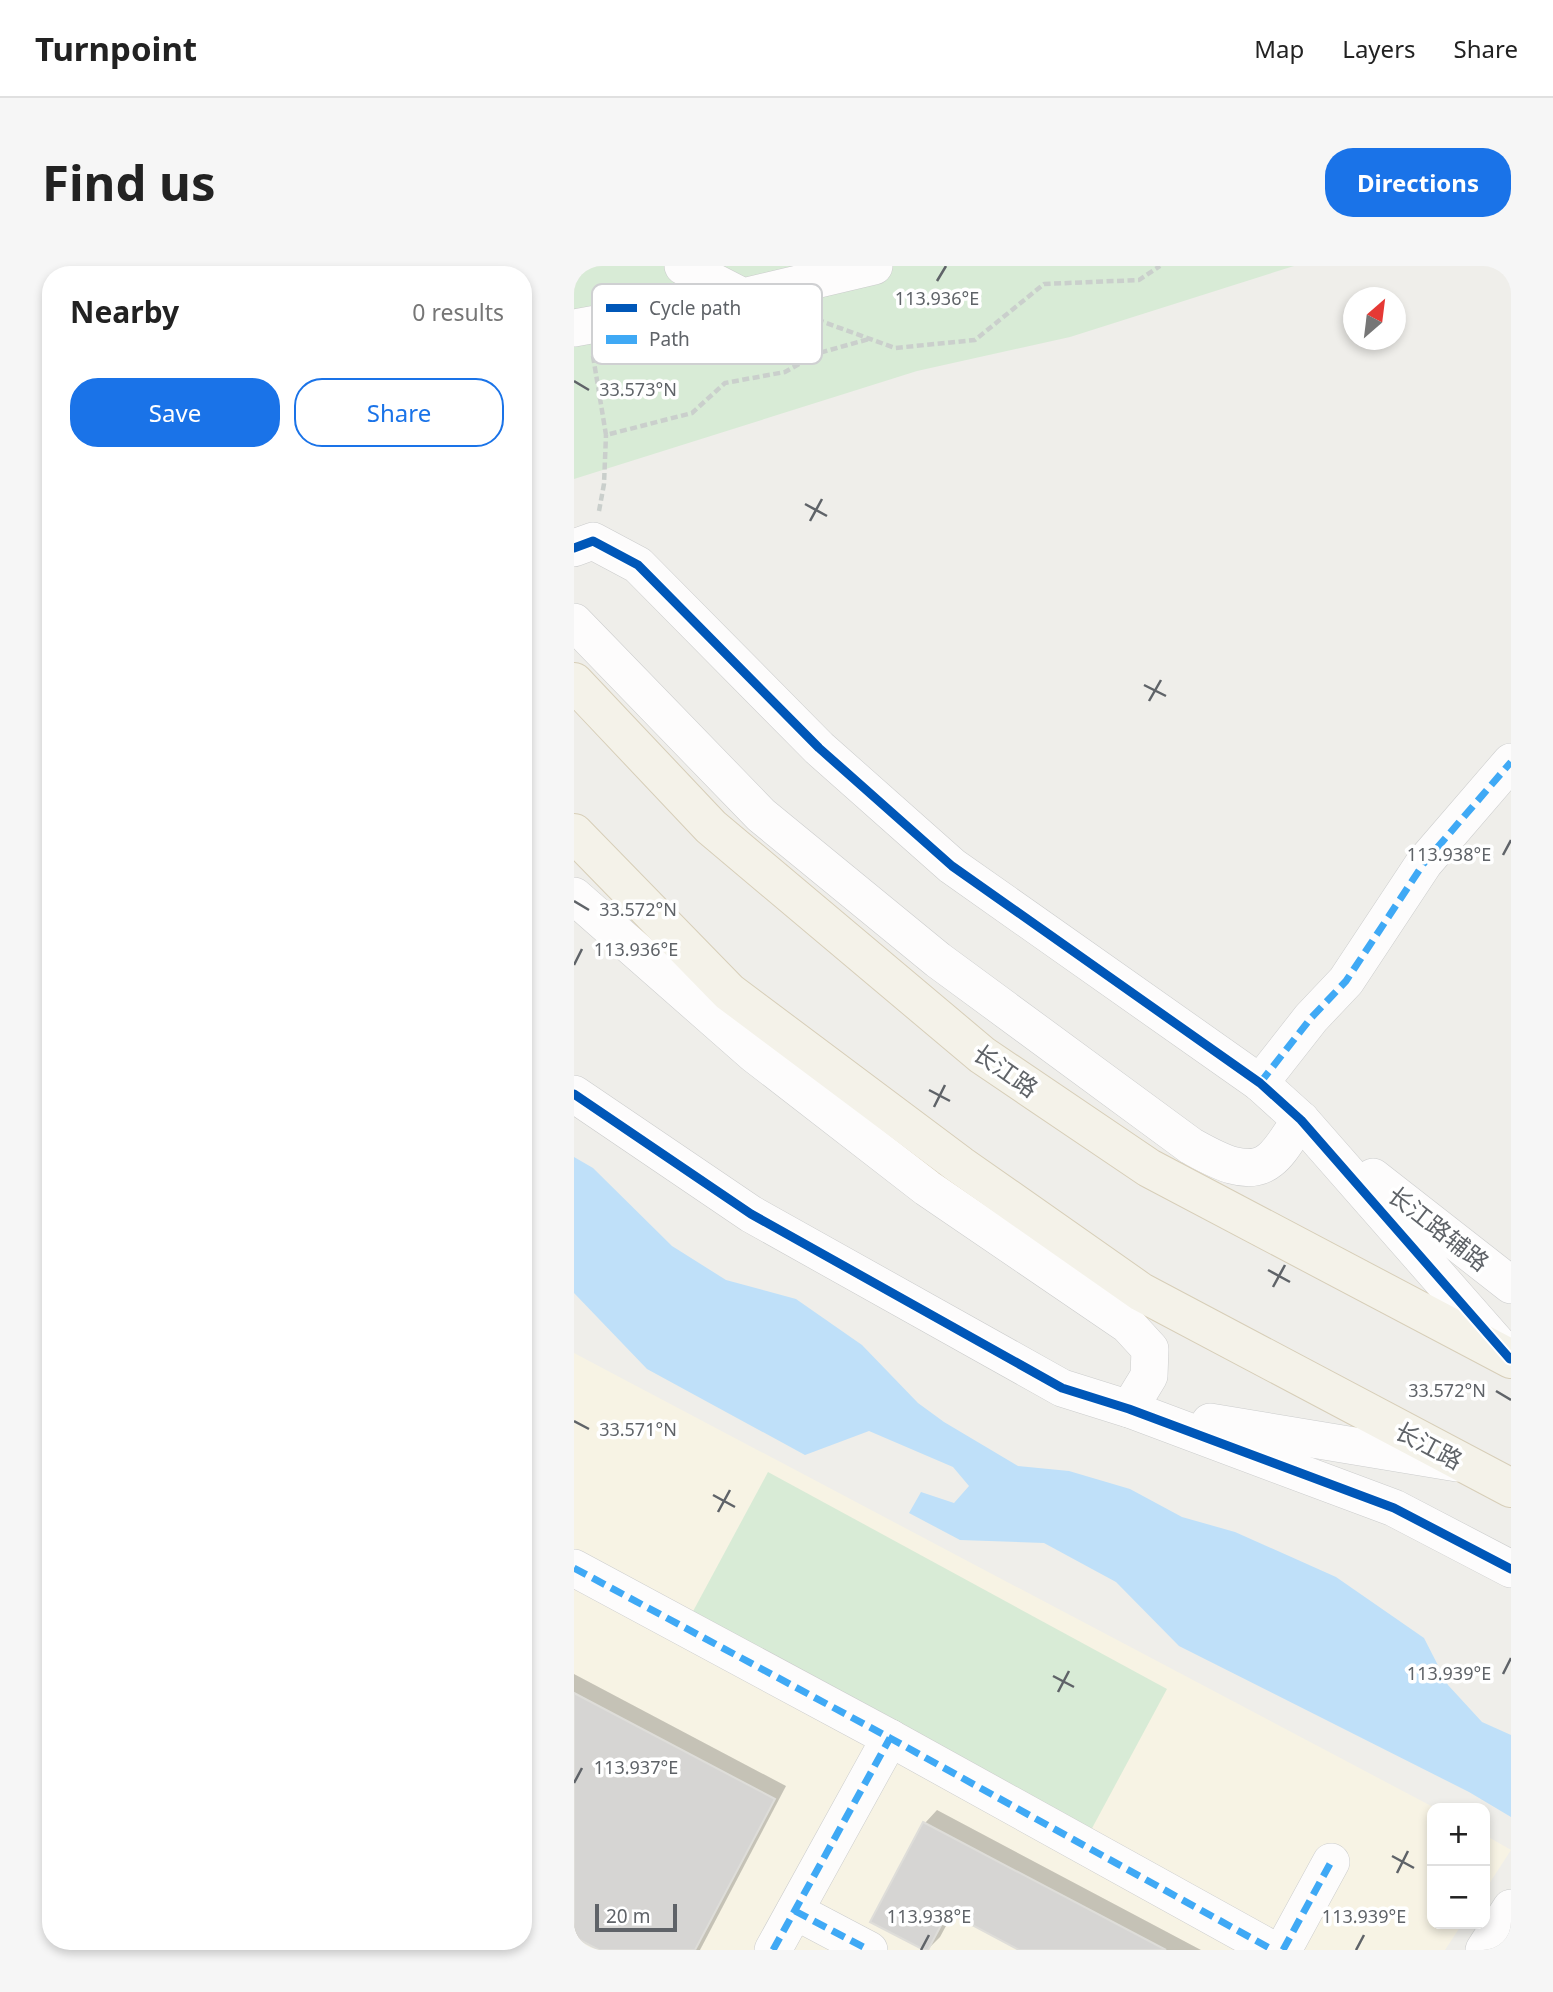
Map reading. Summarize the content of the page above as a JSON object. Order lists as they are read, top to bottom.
{
  "streets": {
    "main road": ["长江路"],
    "street": ["长江路辅路"]
  },
  "legend": ["Cycle path", "Path"],
  "scale_bar": "20 m",
  "north": "top right",
  "page": {
    "header": "Turnpoint",
    "nav": ["Map", "Layers", "Share"],
    "buttons": [
      "Directions",
      ["Save", "Share"]
    ],
    "title": "Find us",
    "heading": ["Nearby", "0 results"],
    "map_buttons": ["+", "−"],
    "scale": "20 m"
  },
  "coordinates": [
    "113.936°E",
    "33.573°N",
    "113.938°E",
    "33.572°N",
    "33.571°N",
    "113.939°E",
    "113.937°E"
  ]
}
